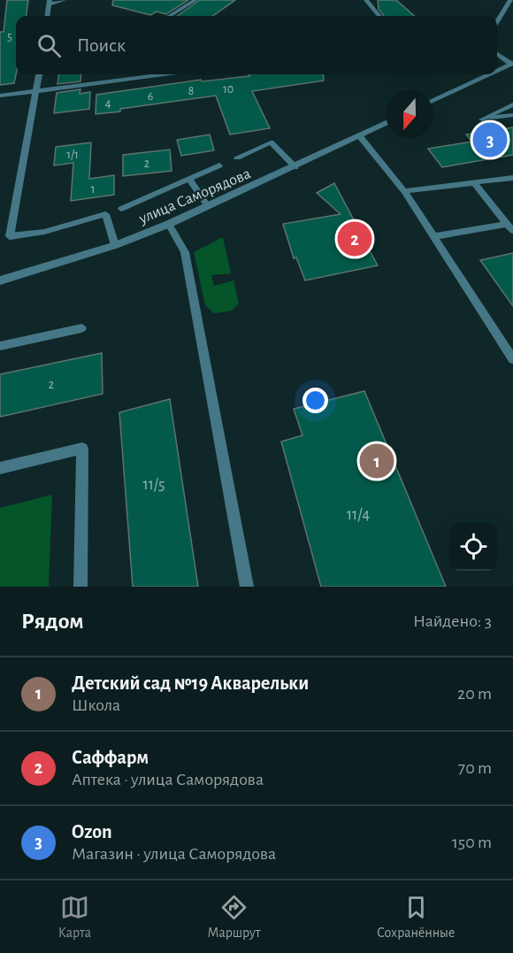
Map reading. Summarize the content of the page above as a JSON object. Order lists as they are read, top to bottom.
{
  "streets": {
    "street": ["улица Саморядова"]
  },
  "house_numbers": [
    "5",
    "10",
    "8",
    "6",
    "4",
    "1/1",
    "2",
    "1",
    "2",
    "11/5",
    "11/4"
  ],
  "north": "bottom",
  "page": {
    "search": "Поиск",
    "pins": ["3", "2", "1"],
    "heading": ["Рядом", "Найдено: 3"],
    "list": [
      {
        "mark": "1",
        "name": "Детский сад №19 Акварельки",
        "note": "Школа",
        "value": "20 m"
      },
      {
        "mark": "2",
        "name": "Саффарм",
        "note": "Аптека · улица Саморядова",
        "value": "70 m"
      },
      {
        "mark": "3",
        "name": "Ozon",
        "note": "Магазин · улица Саморядова",
        "value": "150 m"
      }
    ],
    "nav": ["Карта", "Маршрут", "Сохранённые"]
  }
}
